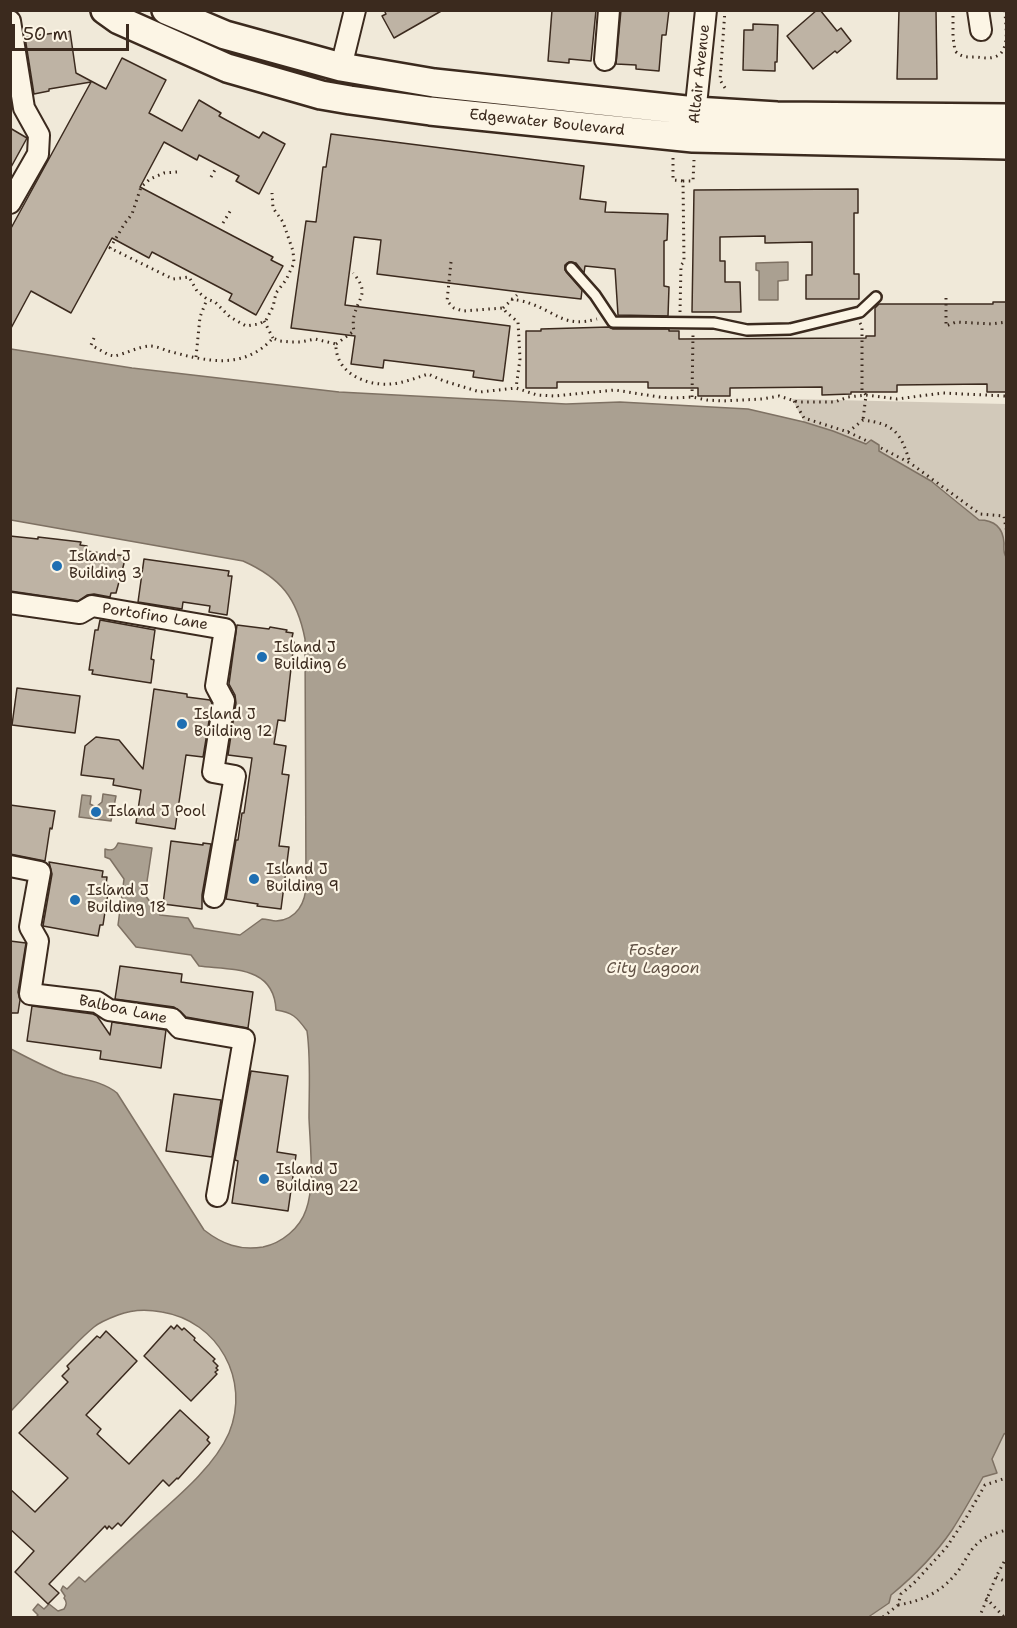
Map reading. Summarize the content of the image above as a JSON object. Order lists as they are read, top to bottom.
{
  "streets": {
    "main road": ["Edgewater Boulevard"],
    "street": ["Altair Avenue", "Portofino Lane", "Balboa Lane"]
  },
  "crossings": [
    ["Altair Avenue", "Edgewater Boulevard"]
  ],
  "water": ["Foster City Lagoon"],
  "places": [
    "Island J Building 3",
    "Island J Building 6",
    "Island J Building 12",
    "Island J Pool",
    "Island J Building 9",
    "Island J Building 18",
    "Island J Building 22"
  ],
  "scale_bar": "50 m"
}
